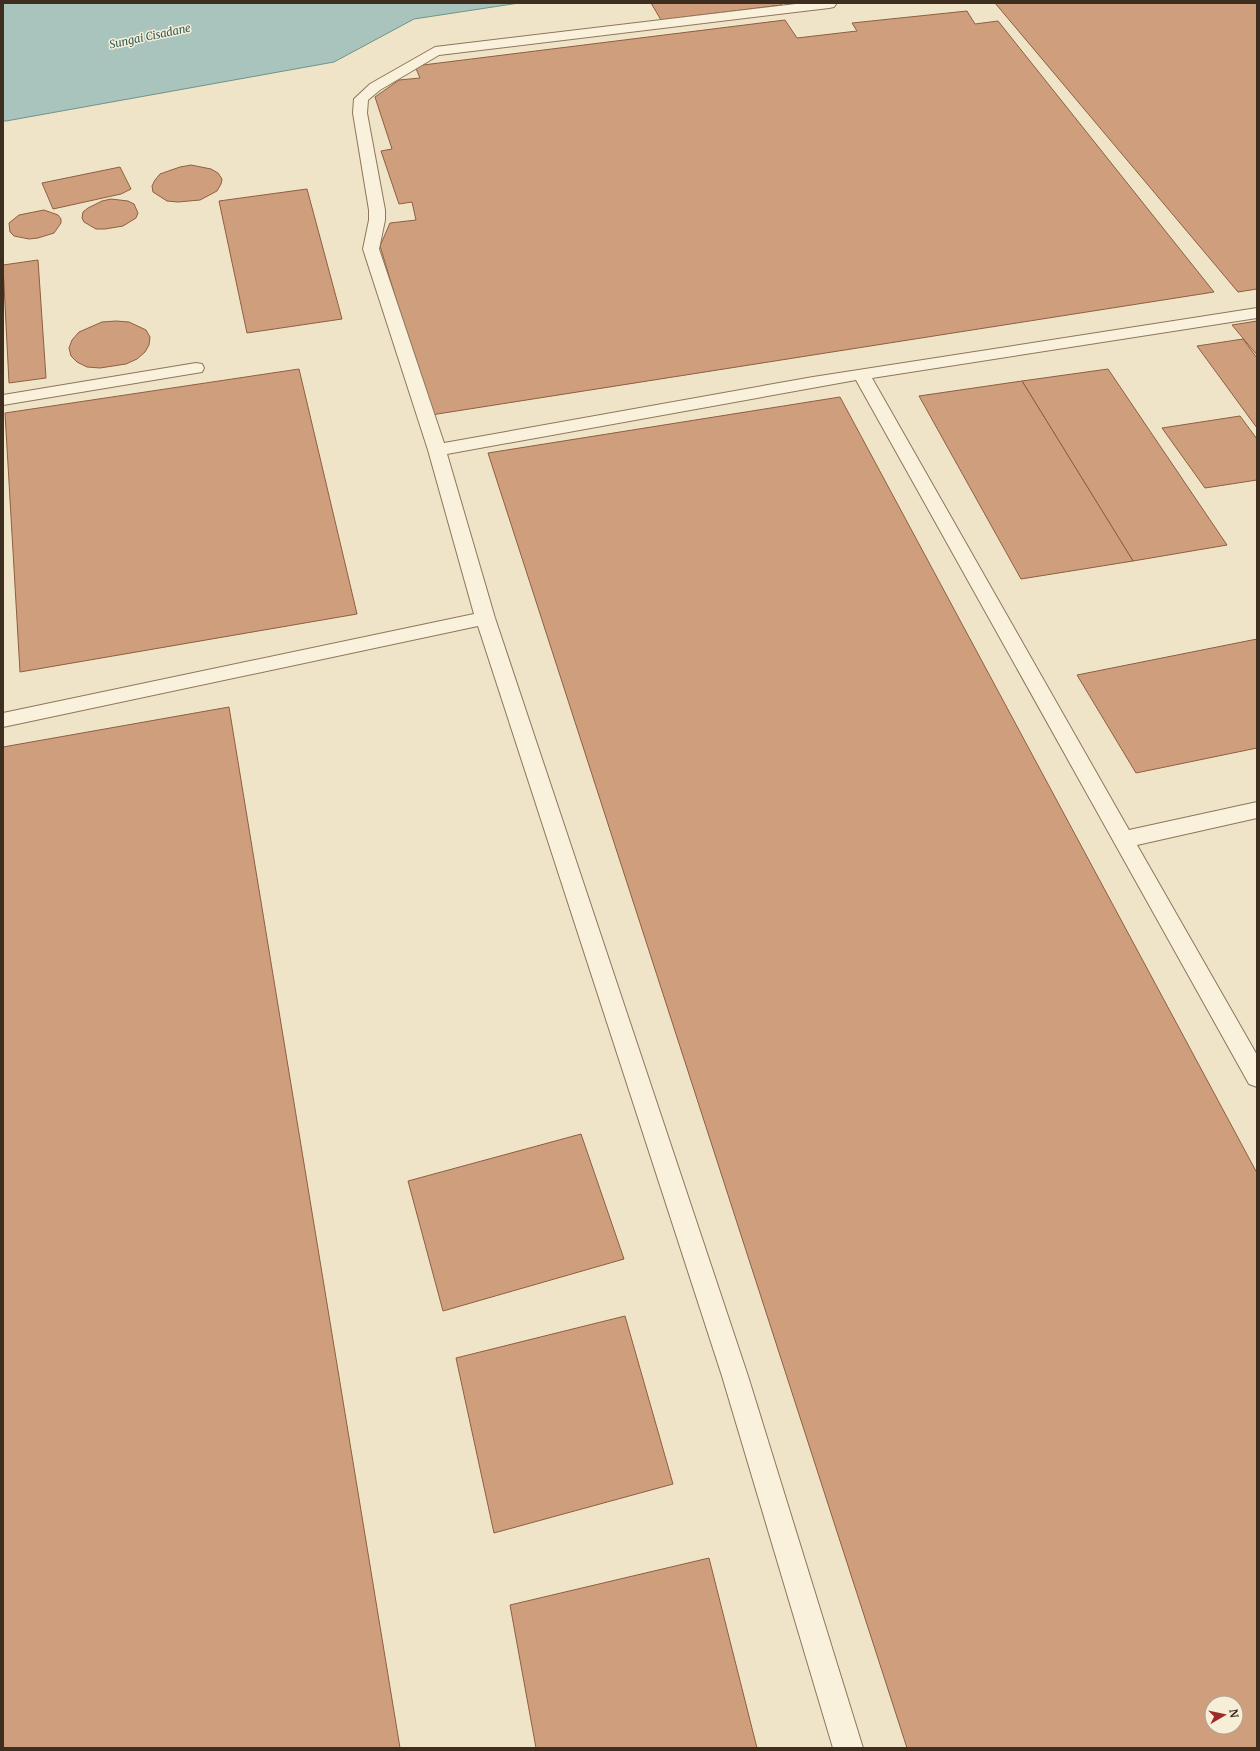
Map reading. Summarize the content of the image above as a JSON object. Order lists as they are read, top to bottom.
{
  "water": ["Sungai Cisadane"],
  "north": "right"
}
